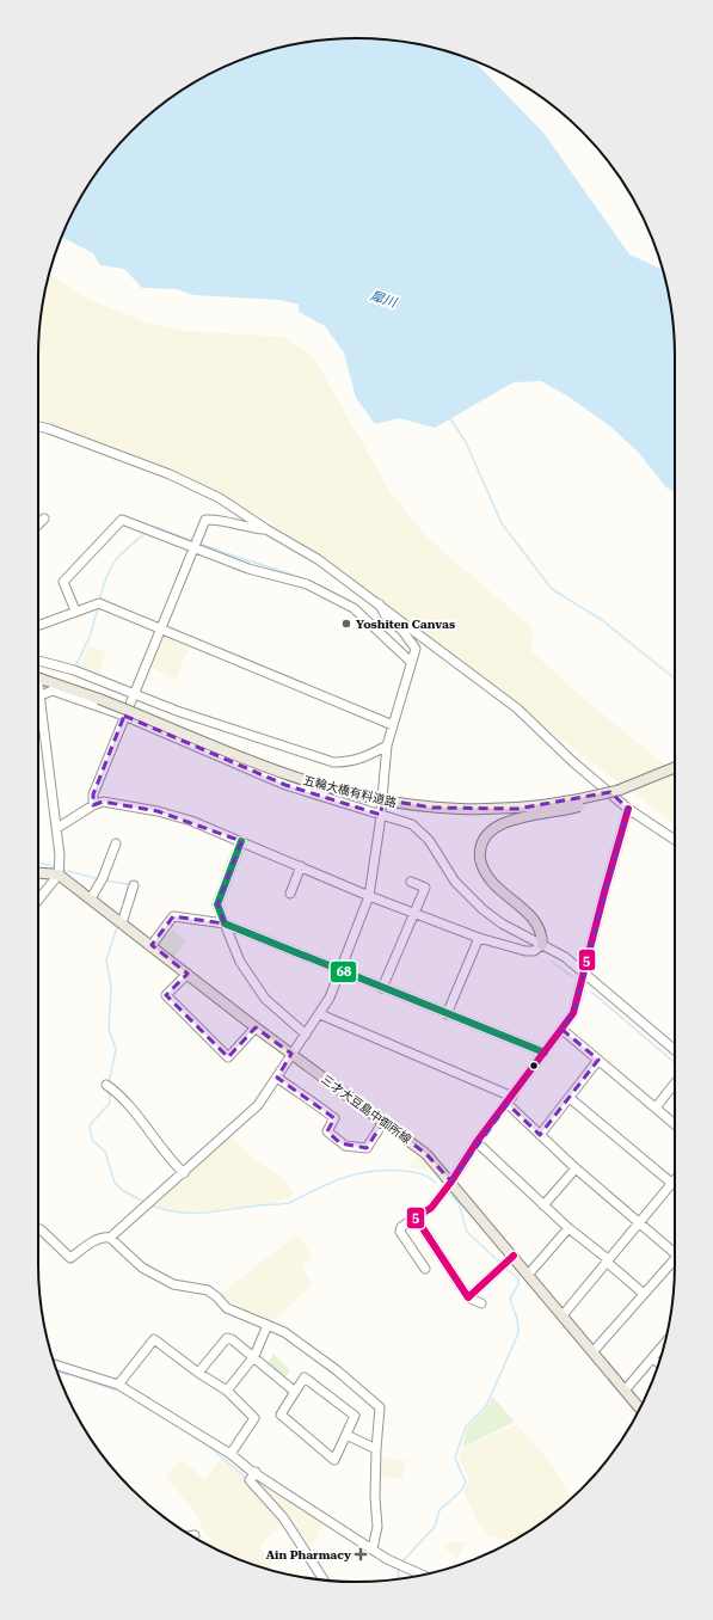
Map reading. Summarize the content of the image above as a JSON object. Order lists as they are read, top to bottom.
{
  "streets": {
    "main road": ["五輪大橋有料道路", "三才大豆島中御所線"]
  },
  "water": ["犀川"],
  "places": {
    "other": ["Yoshiten Canvas"],
    "health": ["Ain Pharmacy"]
  },
  "lines": ["transit line 5", "transit line 68"]
}
